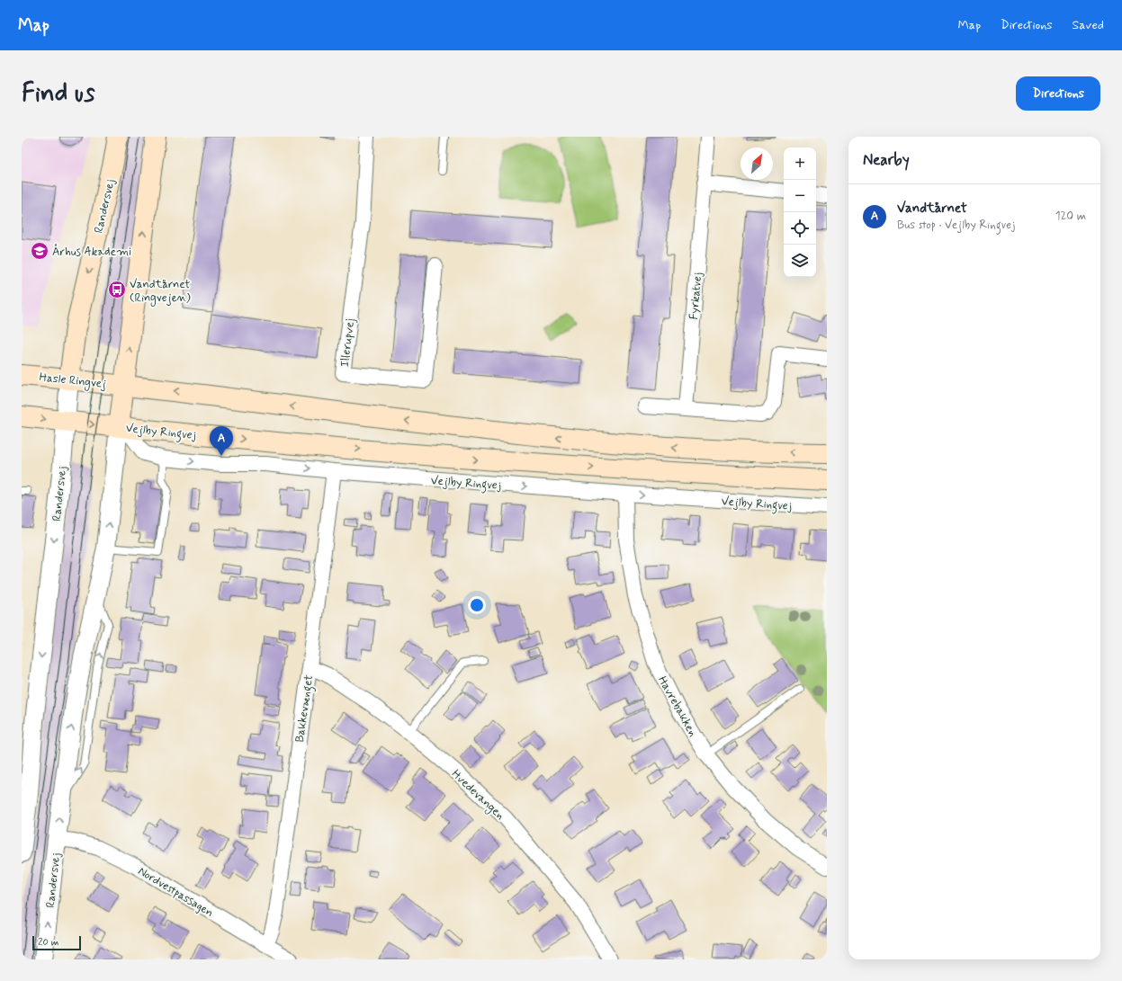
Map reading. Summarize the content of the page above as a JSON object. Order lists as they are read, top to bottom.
{
  "streets": {
    "main road": ["Randersvej", "Hasle Ringvej", "Vejlby Ringvej"],
    "street": [
      "Fyrkatvej",
      "Illerupvej",
      "Havrebakken",
      "Bakkevænget",
      "Hvedevangen",
      "Nordvestpassagen"
    ]
  },
  "crossings": [
    ["Randersvej", "Hasle Ringvej"],
    ["Randersvej", "Vejlby Ringvej"],
    ["Randersvej", "Nordvestpassagen"],
    ["Vejlby Ringvej", "Havrebakken"],
    ["Vejlby Ringvej", "Bakkevænget"],
    ["Bakkevænget", "Hvedevangen"],
    ["Bakkevænget", "Nordvestpassagen"]
  ],
  "places": {
    "school or university": ["Århus Akademi"],
    "bus stop": ["Vandtårnet (Ringvejen)"]
  },
  "scale_bar": "20 m",
  "north": "top right",
  "page": {
    "header": "Map",
    "nav": ["Map", "Directions", "Saved"],
    "buttons": "Directions",
    "title": "Find us",
    "heading": "Nearby",
    "map_buttons": ["+", "−"],
    "list": [
      {
        "mark": "A",
        "name": "Vandtårnet",
        "note": "Bus stop · Vejlby Ringvej",
        "value": "120 m"
      }
    ],
    "pins": "A",
    "scale": "20 m"
  }
}
